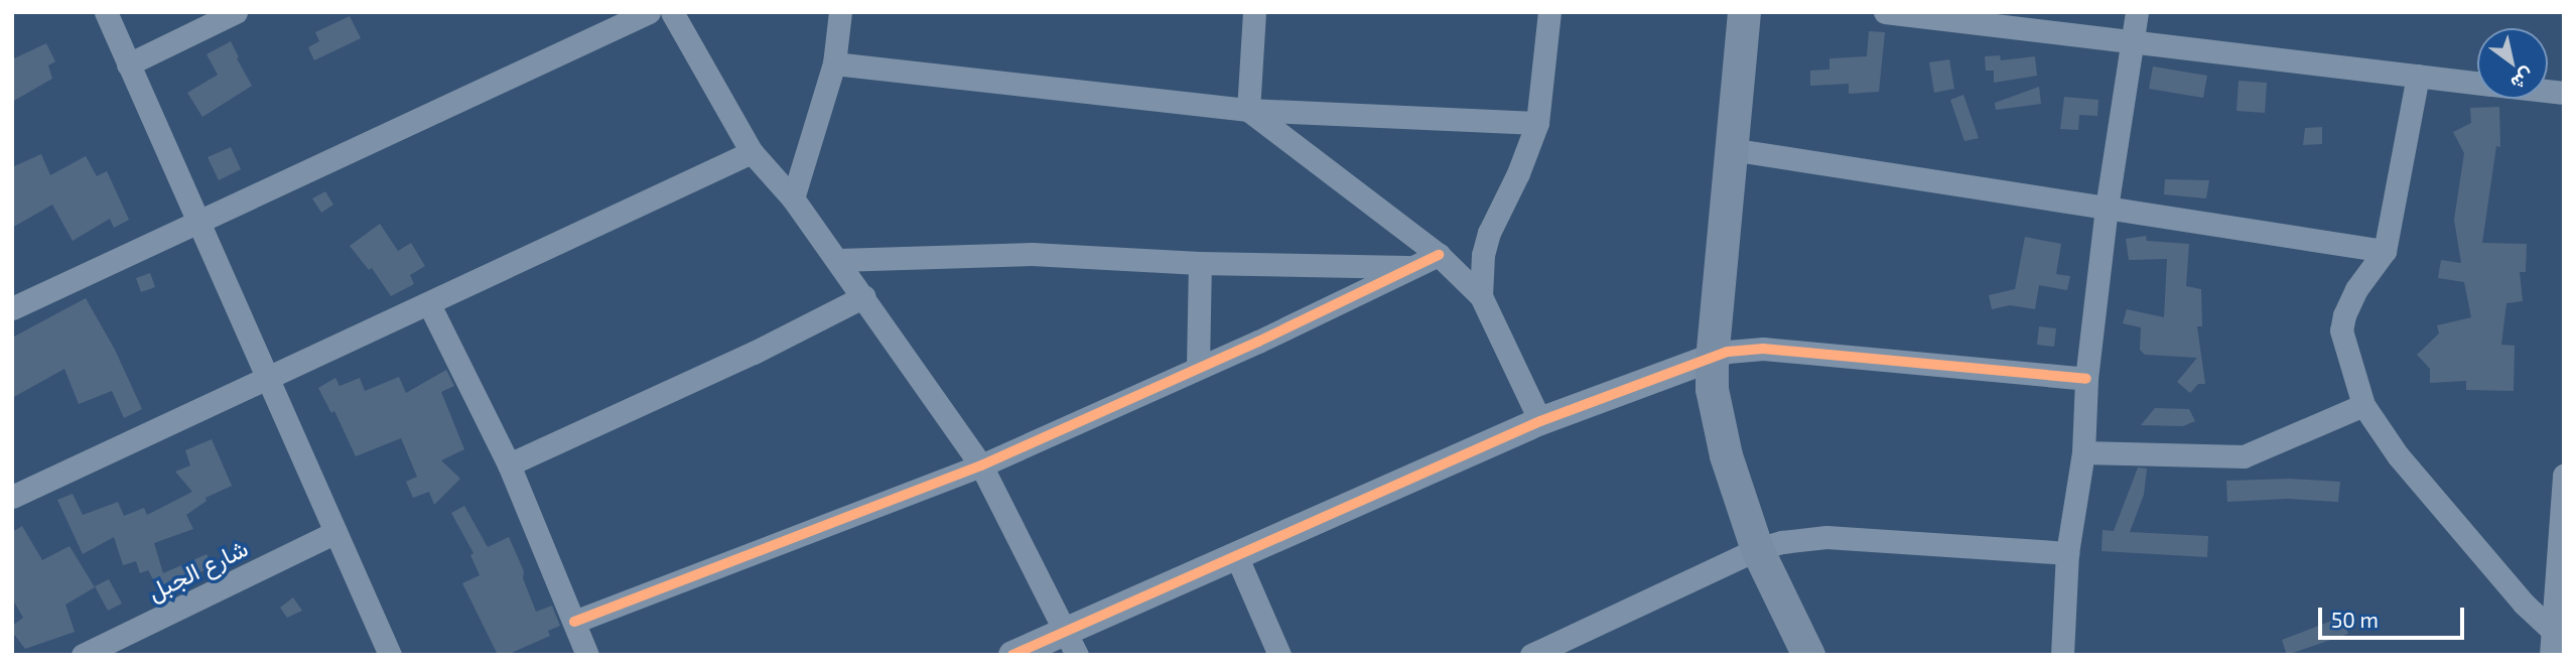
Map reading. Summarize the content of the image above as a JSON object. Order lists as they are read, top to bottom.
{
  "streets": {
    "street": ["شارع الجبل"]
  },
  "scale_bar": "50 m",
  "north": "bottom right"
}
